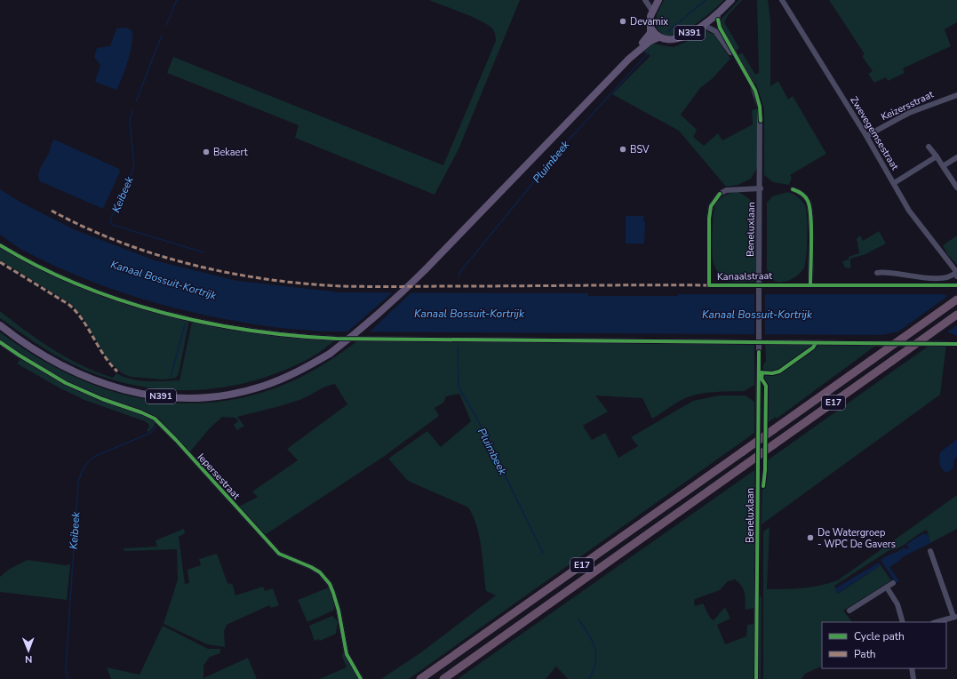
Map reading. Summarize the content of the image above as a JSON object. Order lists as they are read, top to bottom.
{
  "streets": {
    "highway": ["E17"],
    "main road": ["N391"],
    "street": [
      "Keizersstraat",
      "Zwevegemsestraat",
      "Beneluxlaan",
      "Kanaalstraat",
      "Iepersestraat"
    ]
  },
  "crossings": [
    ["N391", "Beneluxlaan"],
    ["Keizersstraat", "Zwevegemsestraat"],
    ["Beneluxlaan", "Kanaalstraat"]
  ],
  "water": ["Pluimbeek", "Keibeek", "Kanaal Bossuit-Kortrijk"],
  "places": [
    "Devamix",
    "BSV",
    "Bekaert",
    "De Watergroep - WPC De Gavers"
  ],
  "legend": ["Cycle path", "Path"],
  "north": "bottom"
}
